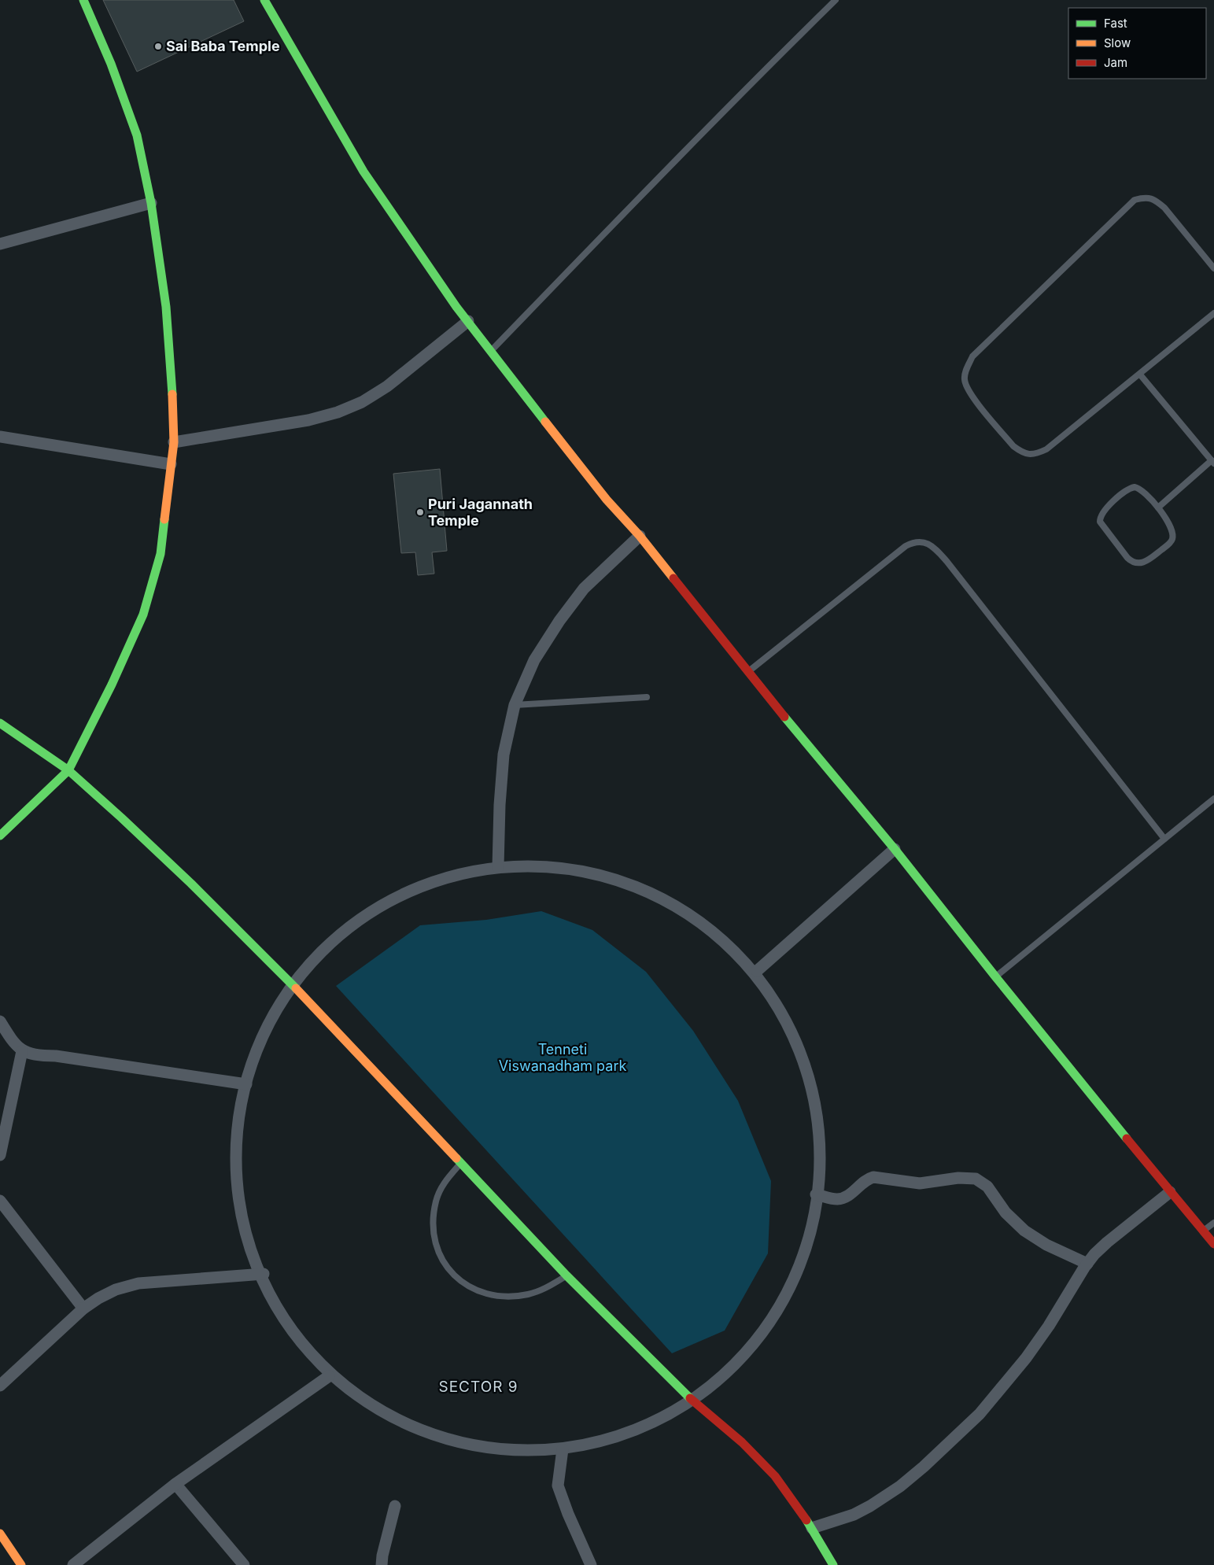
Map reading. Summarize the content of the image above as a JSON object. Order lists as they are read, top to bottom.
{
  "districts": ["SECTOR 9"],
  "parks": ["Tenneti Viswanadham park"],
  "places": ["Sai Baba Temple", "Puri Jagannath Temple"],
  "legend": ["Fast", "Slow", "Jam"]
}
